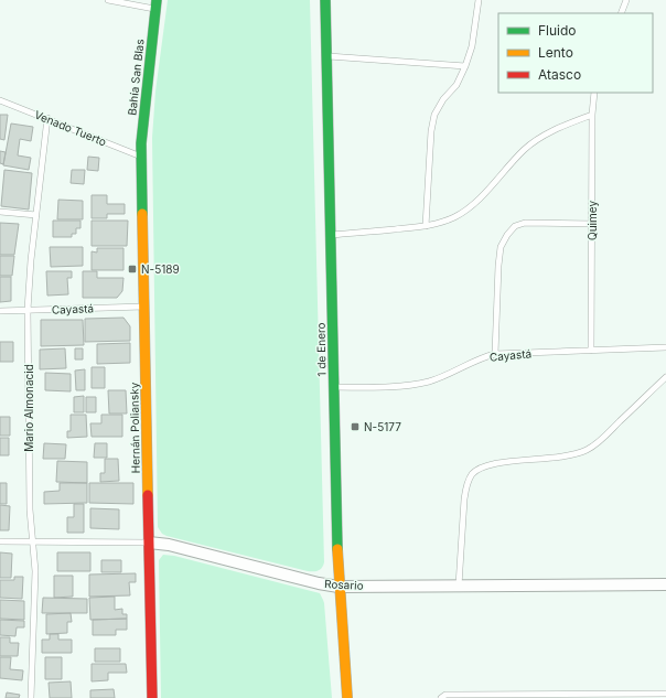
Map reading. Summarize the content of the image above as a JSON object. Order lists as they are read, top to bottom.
{
  "streets": {
    "main road": ["Bahía San Blas", "1 de Enero", "Hernán Poliansky"],
    "street": ["Rosario"],
    "lane": [
      "Venado Tuerto",
      "Quimey",
      "Cayastá",
      "Mario Almonacid"
    ]
  },
  "crossings": [
    ["Bahía San Blas", "Venado Tuerto"],
    ["Bahía San Blas", "Hernán Poliansky"],
    ["Venado Tuerto", "Mario Almonacid"],
    ["Venado Tuerto", "Hernán Poliansky"],
    ["Quimey", "Cayastá"],
    ["Cayastá", "1 de Enero"],
    ["Cayastá", "Mario Almonacid"],
    ["Cayastá", "Hernán Poliansky"],
    ["1 de Enero", "Rosario"],
    ["Mario Almonacid", "Rosario"],
    ["Hernán Poliansky", "Rosario"]
  ],
  "places": {
    "transit": ["N-5189", "N-5177"]
  },
  "legend": ["Fluido", "Lento", "Atasco"]
}
